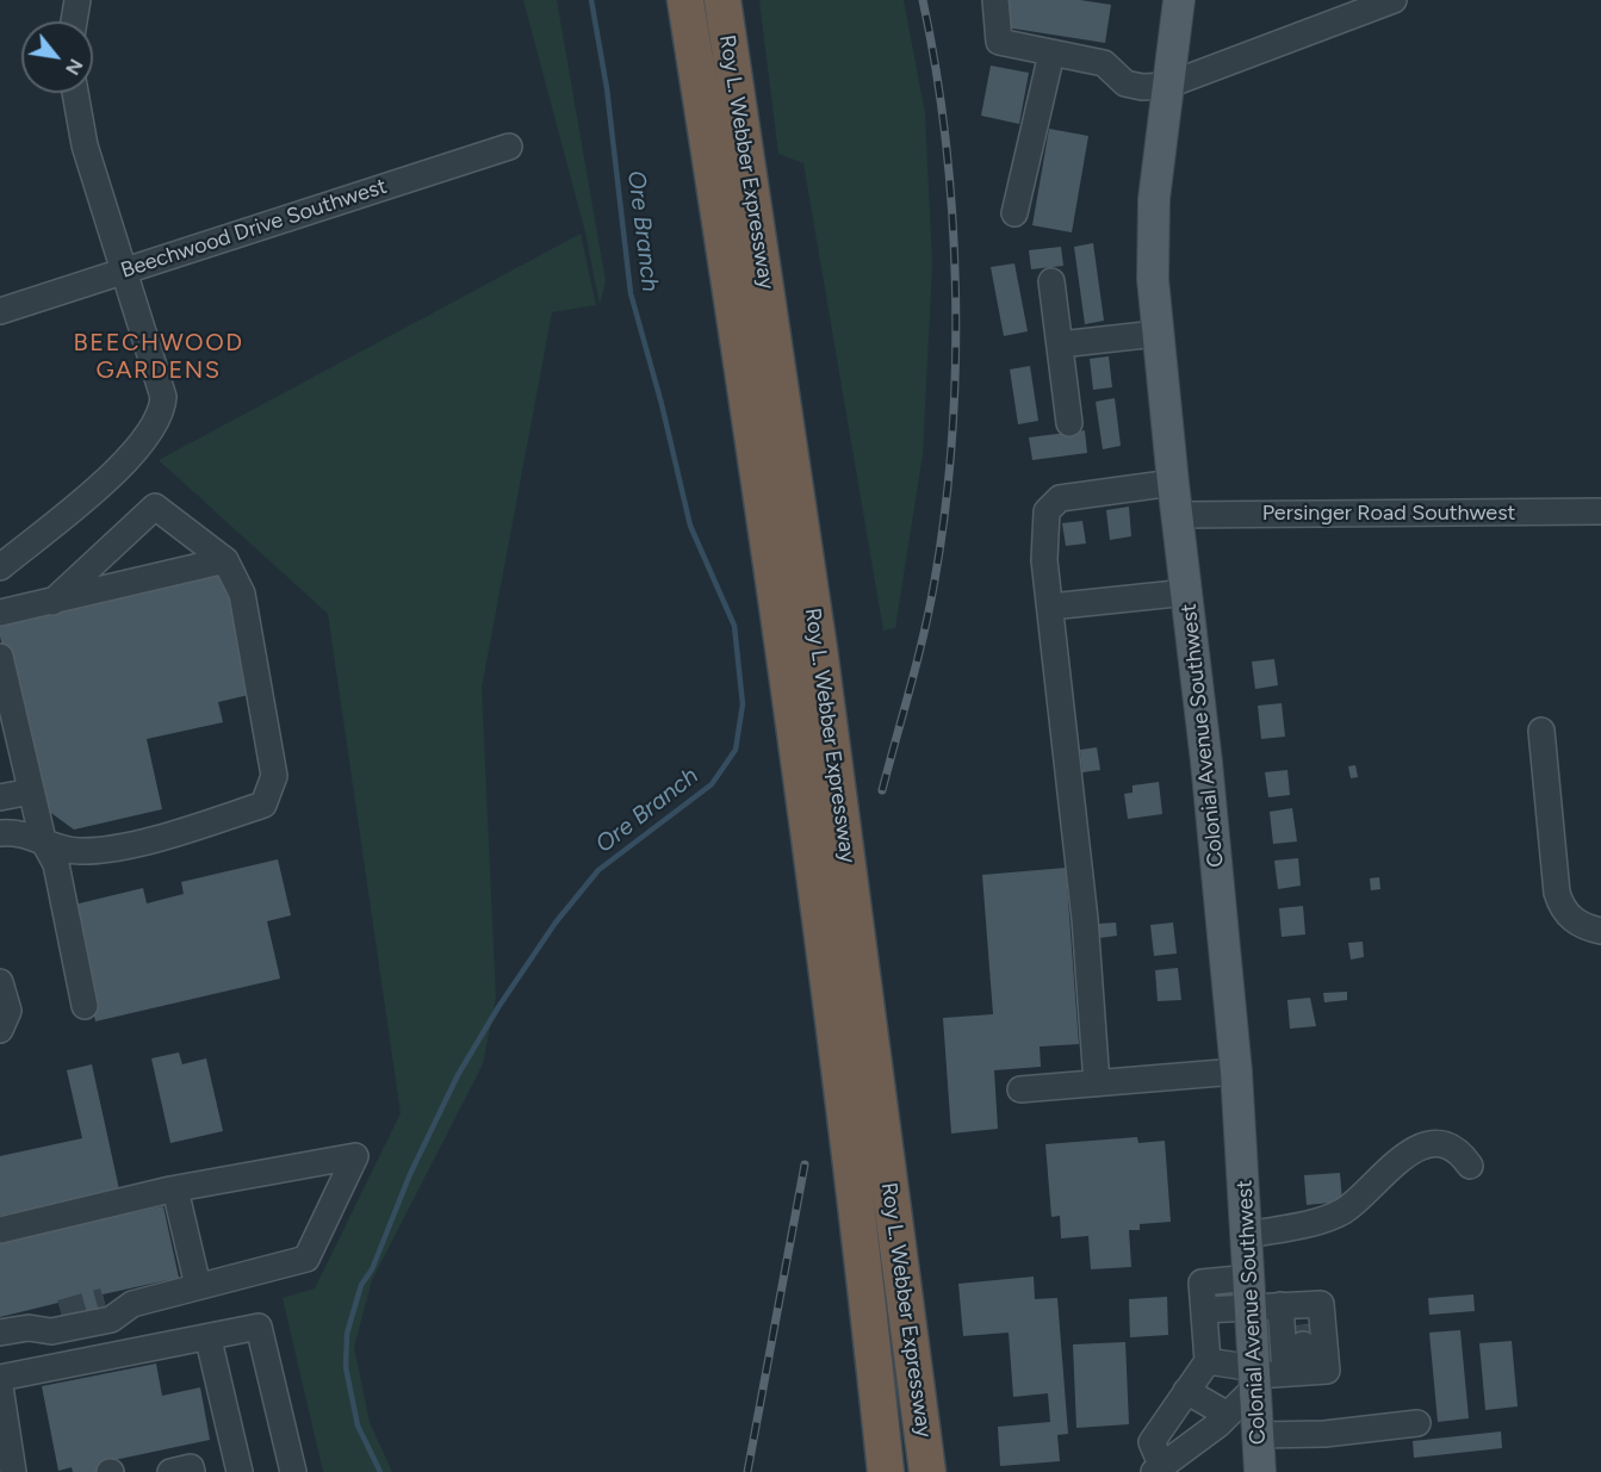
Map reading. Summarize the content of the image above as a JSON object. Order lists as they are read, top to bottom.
{
  "streets": {
    "highway": ["Roy L. Webber Expressway"],
    "main road": ["Colonial Avenue Southwest"],
    "street": ["Beechwood Drive Southwest", "Persinger Road Southwest"]
  },
  "crossings": [
    ["Persinger Road Southwest", "Colonial Avenue Southwest"]
  ],
  "districts": ["BEECHWOOD GARDENS"],
  "water": ["Ore Branch"],
  "north": "bottom right"
}
